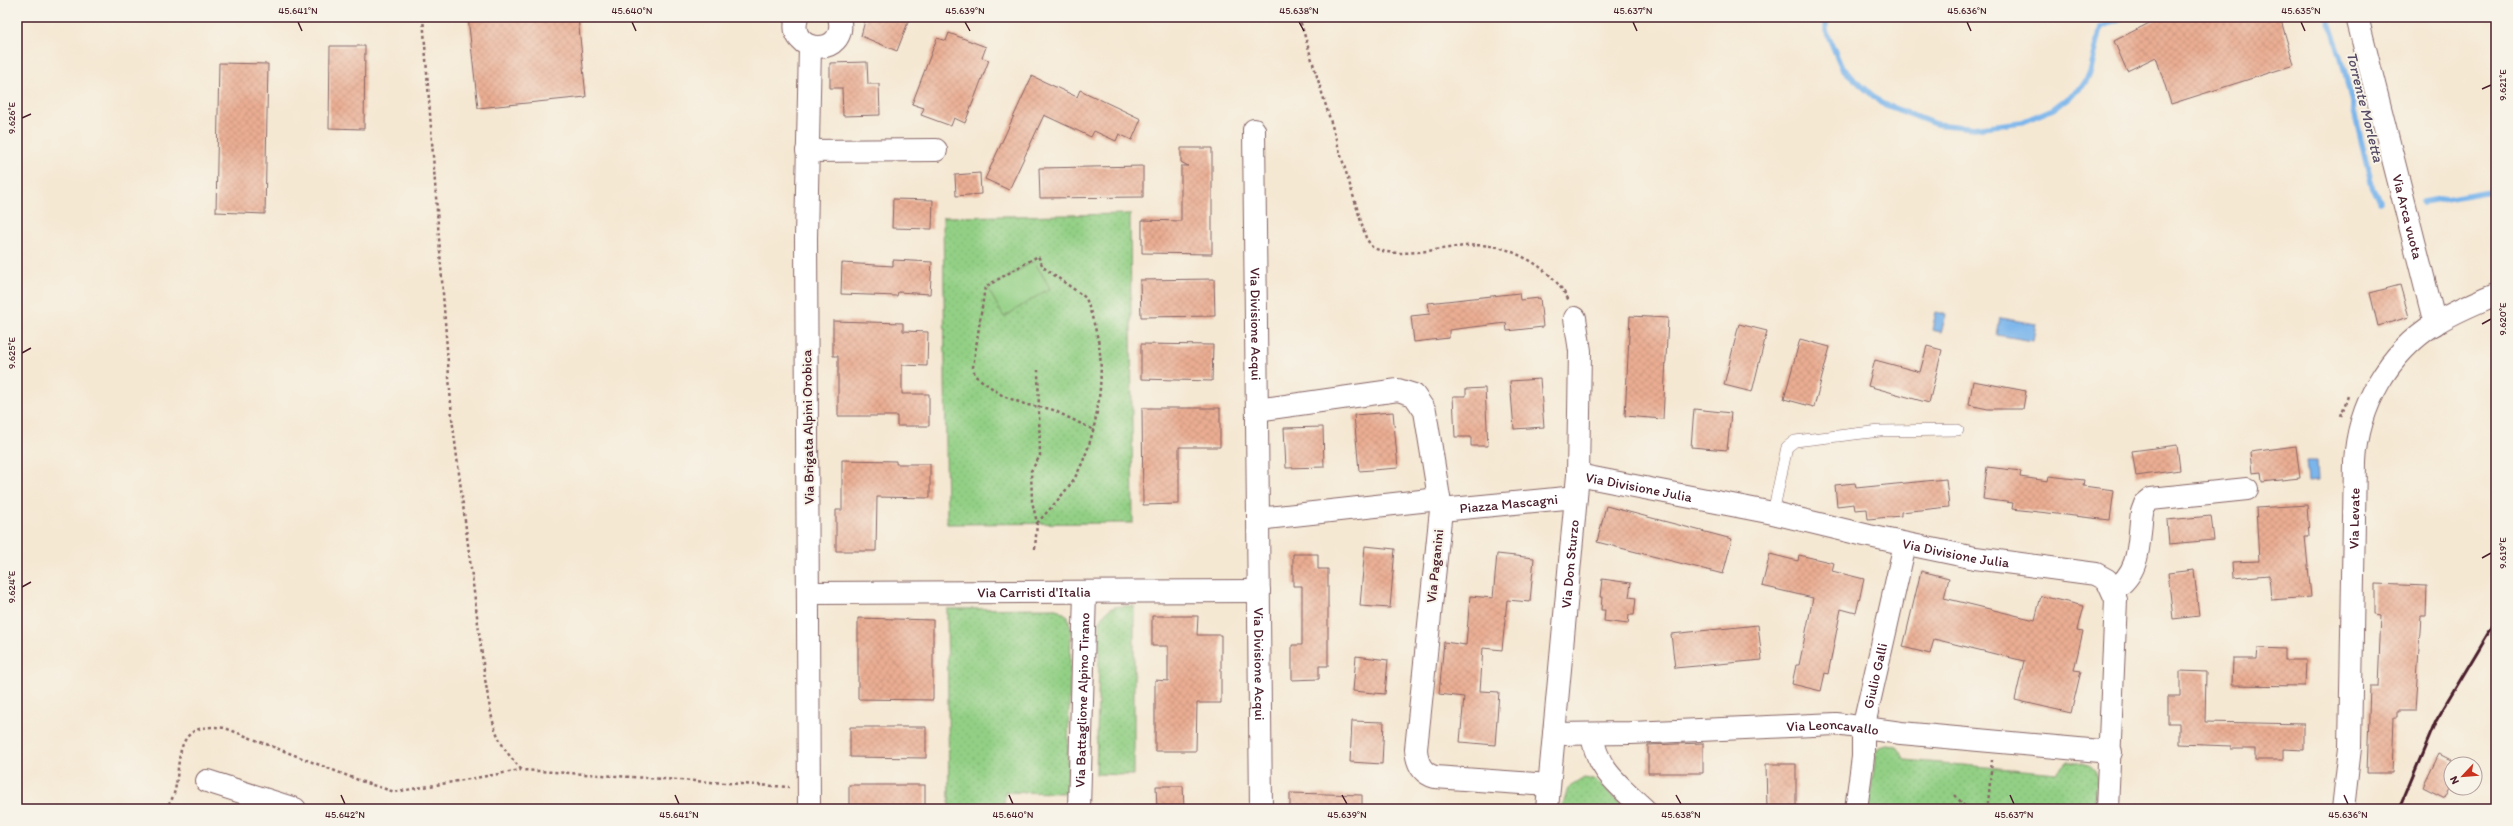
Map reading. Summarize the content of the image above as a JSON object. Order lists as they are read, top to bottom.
{
  "streets": {
    "street": [
      "Via Arca vuota",
      "Via Divisione Acqui",
      "Via Brigata Alpini Orobica",
      "Via Divisione Julia",
      "Piazza Mascagni",
      "Via Levate",
      "Via Don Sturzo",
      "Via Paganini",
      "Via Carristi d'Italia",
      "Giulio Galli",
      "Via Battaglione Alpino Tirano",
      "Via Leoncavallo"
    ]
  },
  "crossings": [
    ["Via Arca vuota", "Via Levate"],
    ["Via Divisione Acqui", "Via Paganini"],
    ["Via Divisione Acqui", "Via Carristi d'Italia"],
    ["Via Brigata Alpini Orobica", "Via Carristi d'Italia"],
    ["Via Divisione Julia", "Via Don Sturzo"],
    ["Via Divisione Julia", "Giulio Galli"],
    ["Piazza Mascagni", "Via Don Sturzo"],
    ["Piazza Mascagni", "Via Paganini"],
    ["Via Don Sturzo", "Via Paganini"],
    ["Via Don Sturzo", "Via Leoncavallo"],
    ["Via Carristi d'Italia", "Via Battaglione Alpino Tirano"],
    ["Giulio Galli", "Via Leoncavallo"]
  ],
  "water": ["Torrente Morletta"],
  "north": "bottom left",
  "coordinates": [
    "45.641°N",
    "45.640°N",
    "45.639°N",
    "45.638°N",
    "45.637°N",
    "45.636°N",
    "45.635°N",
    "9.621°E",
    "9.626°E",
    "9.620°E",
    "9.625°E",
    "9.619°E",
    "9.624°E",
    "45.642°N"
  ]
}
